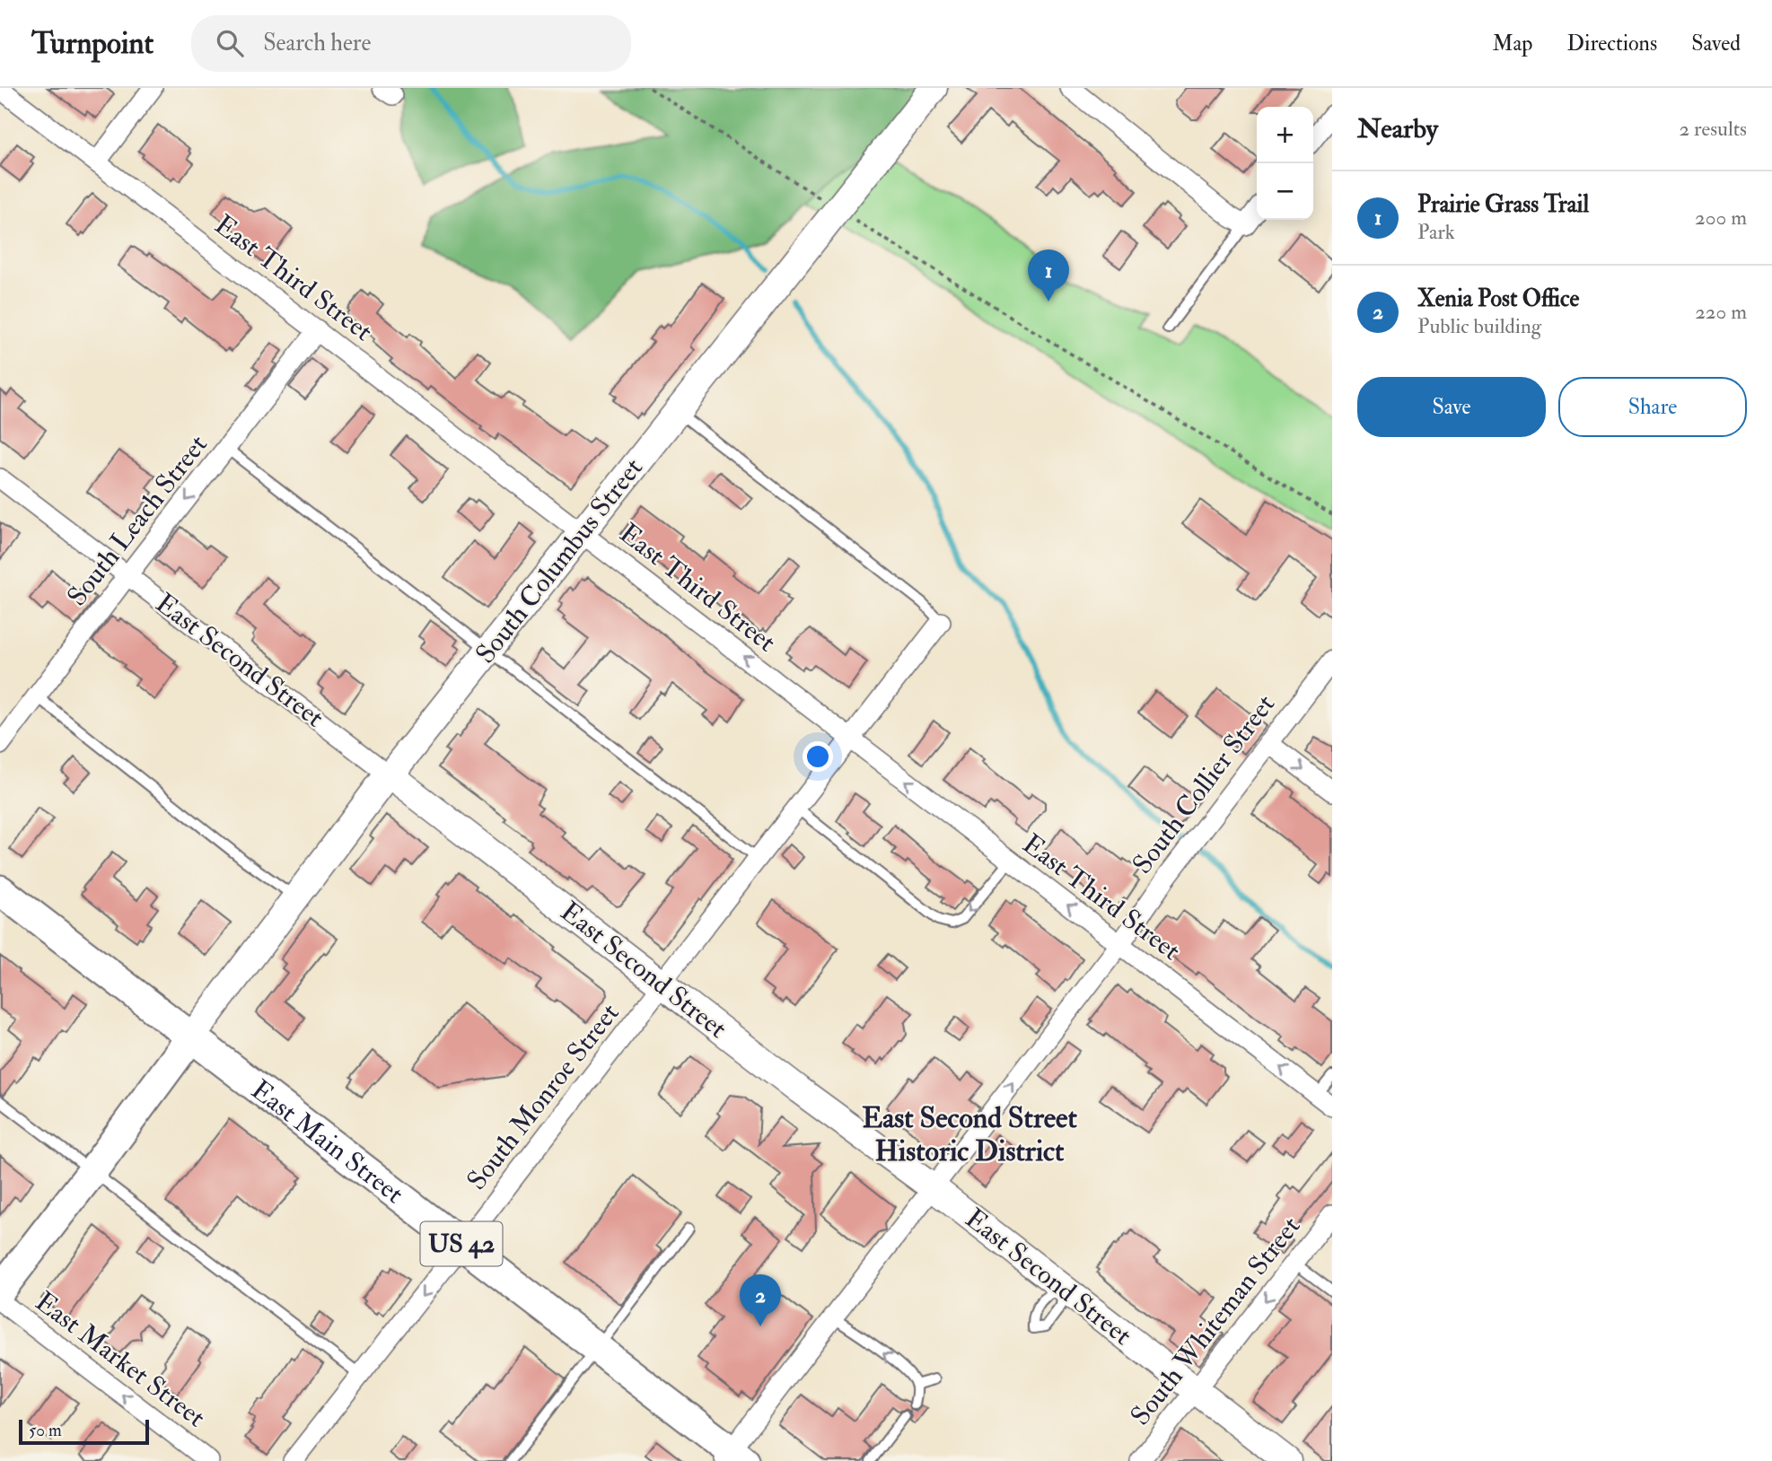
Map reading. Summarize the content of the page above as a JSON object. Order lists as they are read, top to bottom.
{
  "streets": {
    "main road": [
      "South Columbus Street",
      "East Second Street",
      "East Main Street",
      "US 42"
    ],
    "street": [
      "East Third Street",
      "South Leach Street",
      "South Collier Street",
      "South Monroe Street",
      "South Whiteman Street",
      "East Market Street"
    ]
  },
  "crossings": [
    ["East Third Street", "South Leach Street"],
    ["East Third Street", "South Columbus Street"],
    ["East Third Street", "South Collier Street"],
    ["East Third Street", "South Monroe Street"],
    ["South Leach Street", "East Second Street"],
    ["South Columbus Street", "East Second Street"],
    ["South Columbus Street", "East Main Street"],
    ["East Second Street", "South Collier Street"],
    ["East Second Street", "South Monroe Street"],
    ["East Second Street", "South Whiteman Street"],
    ["South Collier Street", "East Main Street"],
    ["South Monroe Street", "East Main Street"]
  ],
  "one_way": ["East Third Street", "South Whiteman Street", "East Market Street"],
  "districts": ["East Second Street Historic District"],
  "scale_bar": "50 m",
  "page": {
    "header": "Turnpoint",
    "search": "Search here",
    "nav": ["Map", "Directions", "Saved"],
    "heading": ["Nearby", "2 results"],
    "map_buttons": ["+", "−"],
    "list": [
      {
        "mark": "1",
        "name": "Prairie Grass Trail",
        "note": "Park",
        "value": "200 m"
      },
      {
        "mark": "2",
        "name": "Xenia Post Office",
        "note": "Public building",
        "value": "220 m"
      }
    ],
    "pins": ["1", "2"],
    "buttons": ["Save", "Share"],
    "scale": "50 m"
  }
}
